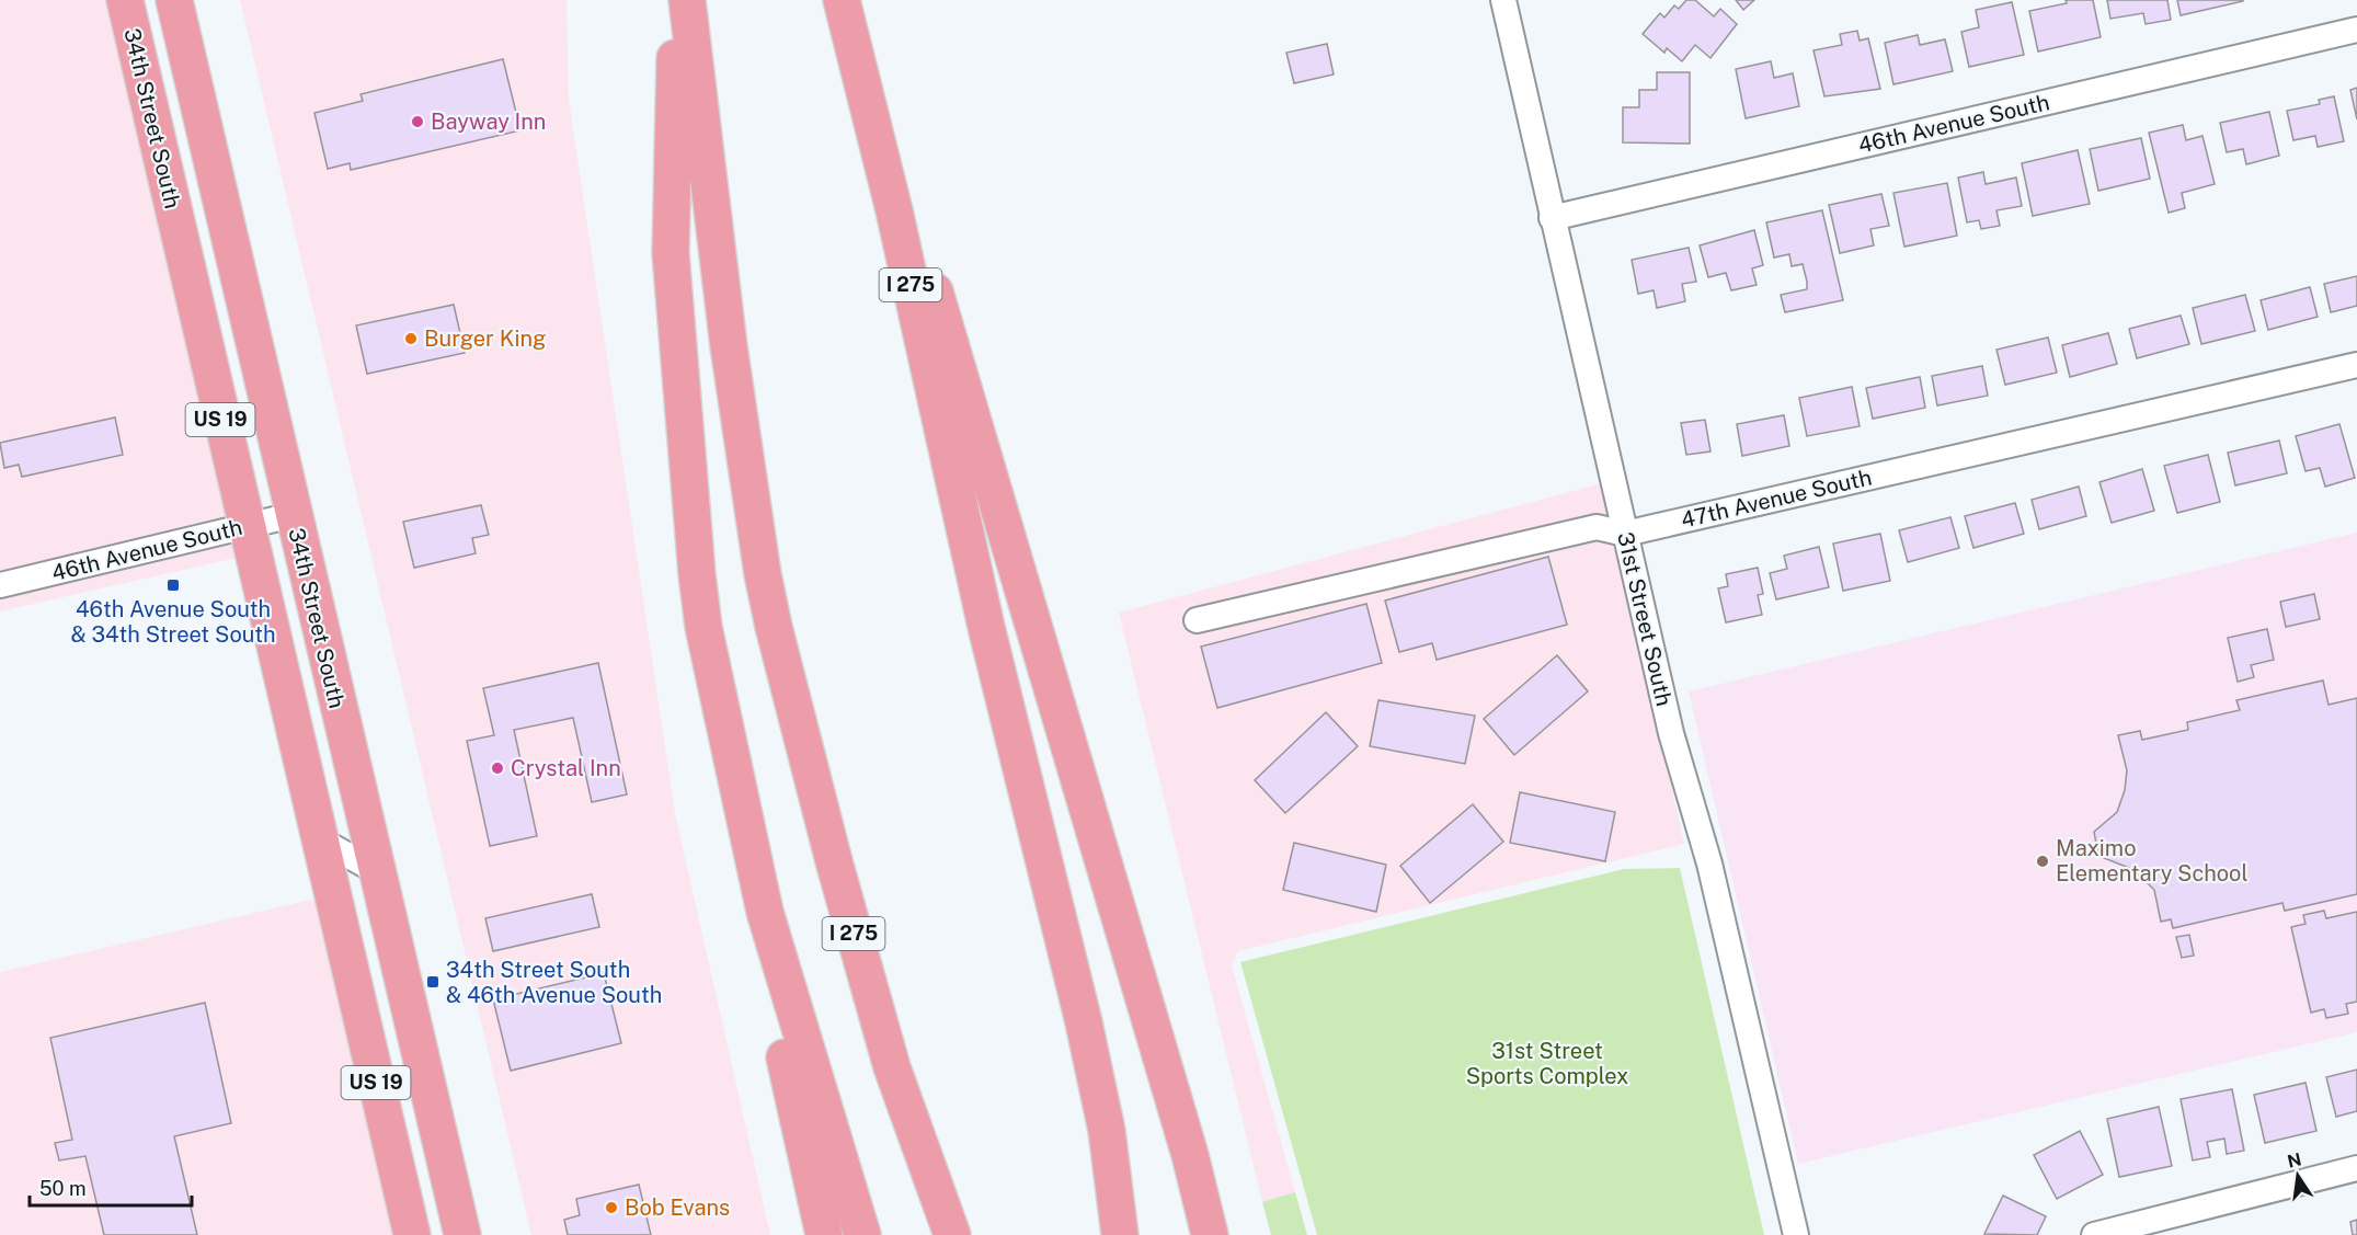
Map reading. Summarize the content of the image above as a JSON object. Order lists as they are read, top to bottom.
{
  "streets": {
    "highway": ["34th Street South", "I 275", "US 19"],
    "street": ["46th Avenue South", "47th Avenue South", "31st Street South"]
  },
  "crossings": [
    ["34th Street South", "46th Avenue South"],
    ["46th Avenue South", "31st Street South"],
    ["47th Avenue South", "31st Street South"]
  ],
  "parks": ["31st Street Sports Complex"],
  "places": {
    "other": [
      "Bayway Inn",
      "Burger King",
      "Crystal Inn",
      "Maximo Elementary School",
      "Bob Evans"
    ],
    "transit": ["46th Avenue South & 34th Street South", "34th Street South & 46th Avenue South"]
  },
  "scale_bar": "50 m",
  "north": "top"
}
